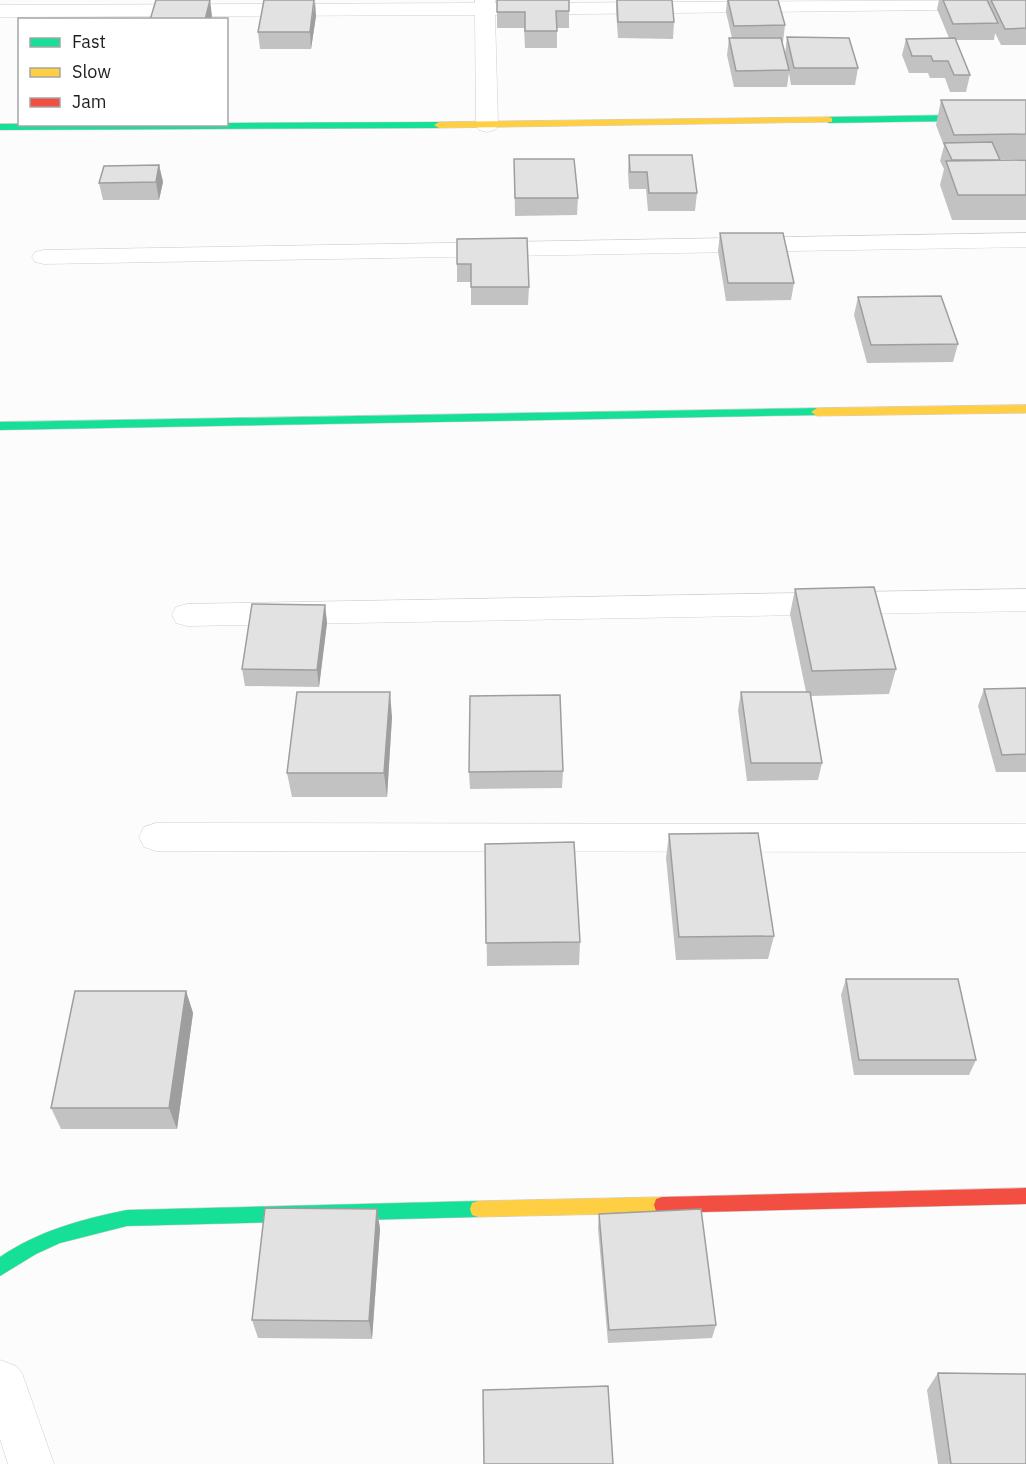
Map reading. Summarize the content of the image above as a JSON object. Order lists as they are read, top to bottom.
{
  "legend": ["Fast", "Slow", "Jam"]
}
